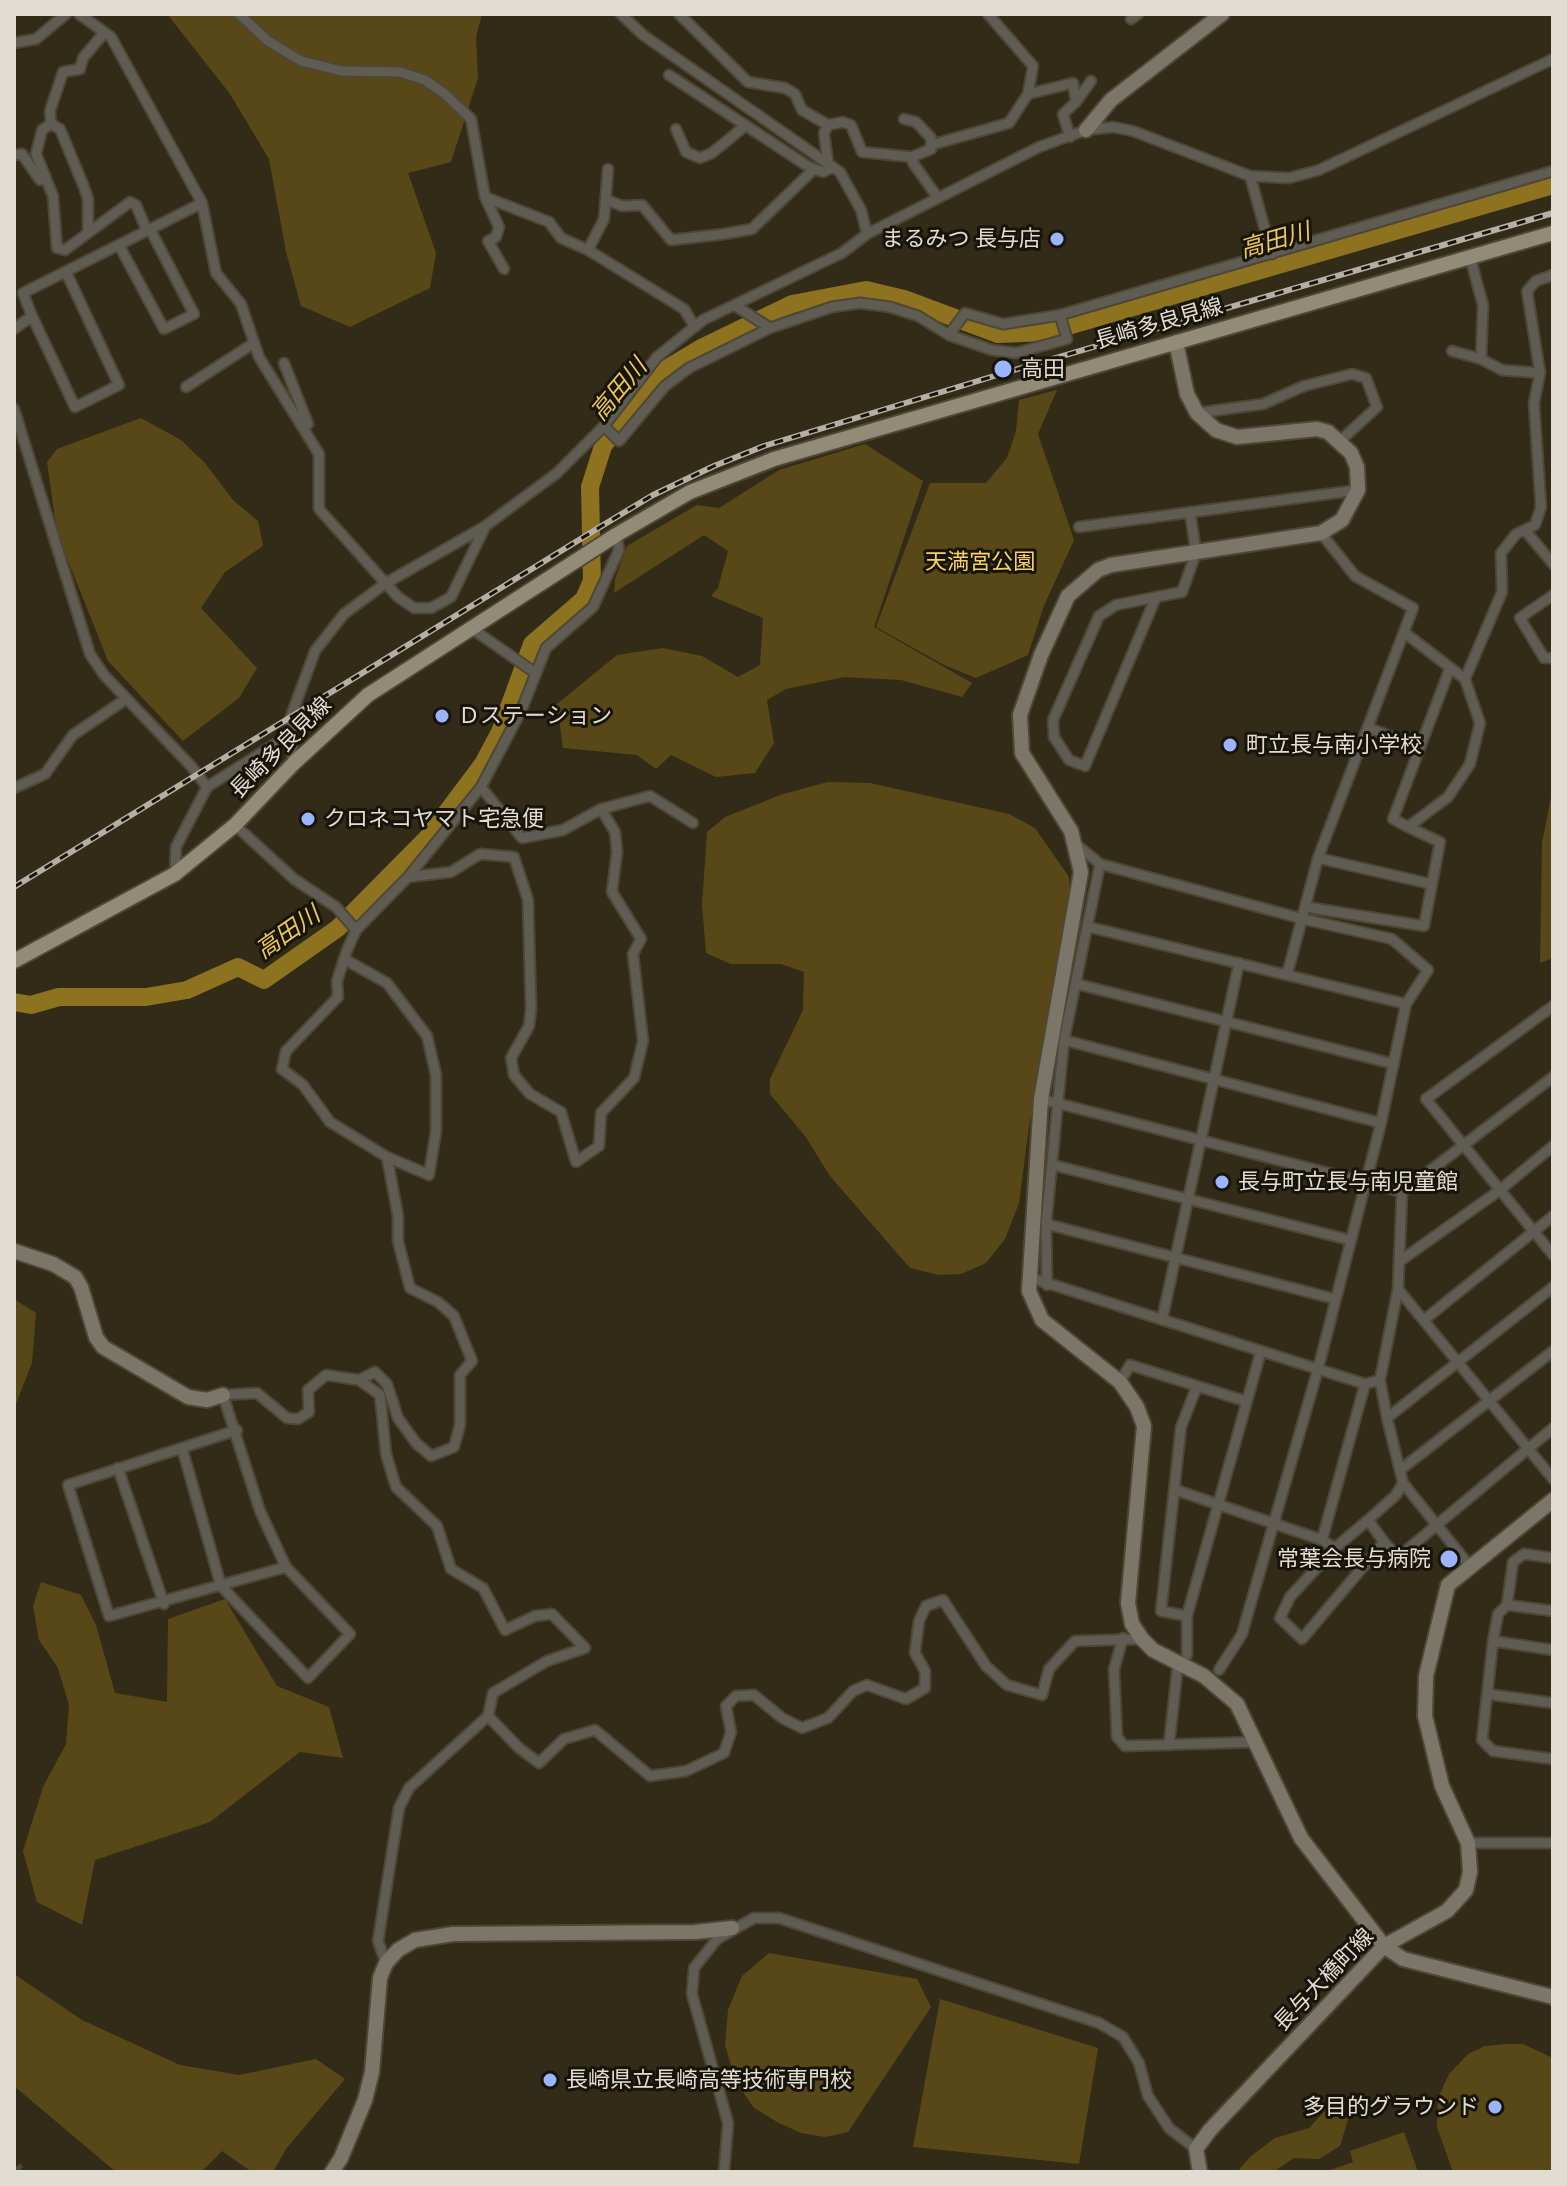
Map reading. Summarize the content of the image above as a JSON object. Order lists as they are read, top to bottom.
{
  "streets": {
    "main road": ["長崎多良見線"],
    "street": ["長与大橋町線"]
  },
  "water": ["高田川"],
  "parks": ["天満宮公園"],
  "places": [
    "まるみつ 長与店",
    "高田",
    "Ｄステーション",
    "町立長与南小学校",
    "クロネコヤマト宅急便",
    "長与町立長与南児童館",
    "常葉会長与病院",
    "長崎県立長崎高等技術専門校",
    "多目的グラウンド"
  ]
}
